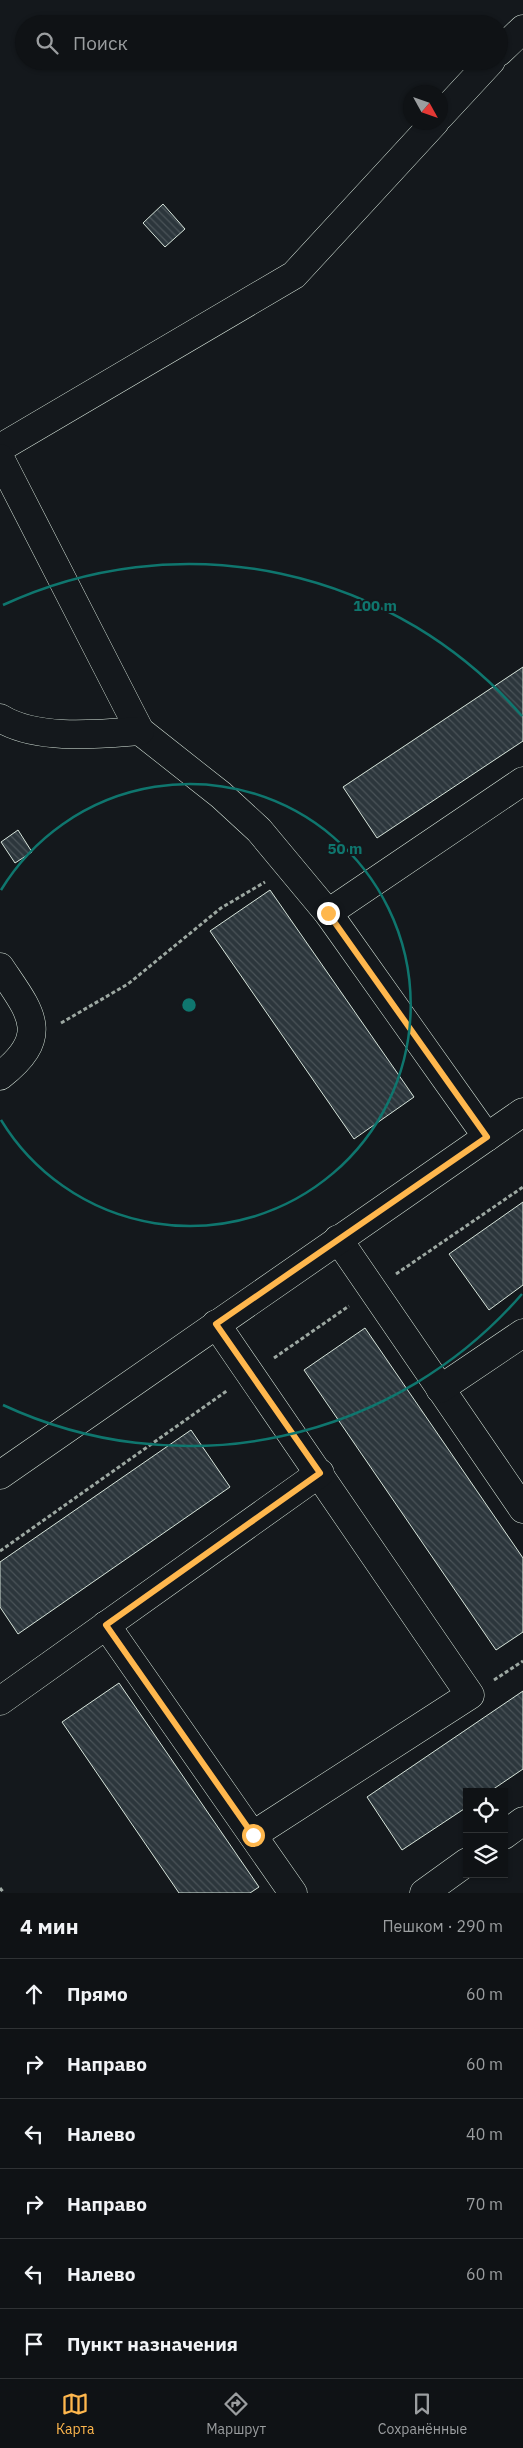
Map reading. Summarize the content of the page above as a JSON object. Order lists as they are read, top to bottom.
{
  "north": "bottom right",
  "page": {
    "search": "Поиск",
    "heading": ["4 мин", "Пешком · 290 m"],
    "list": [
      ["Прямо", "60 m"],
      ["Направо", "60 m"],
      ["Налево", "40 m"],
      ["Направо", "70 m"],
      ["Налево", "60 m"],
      "Пункт назначения"
    ],
    "nav": ["Карта", "Маршрут", "Сохранённые"]
  },
  "rings": ["100 m", "50 m"]
}
